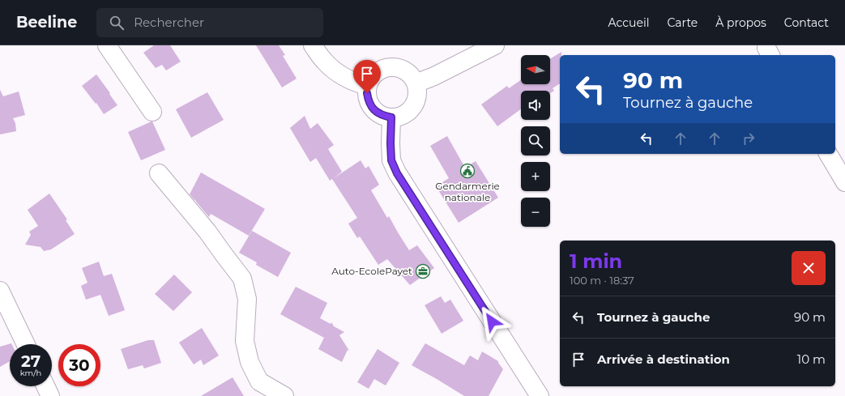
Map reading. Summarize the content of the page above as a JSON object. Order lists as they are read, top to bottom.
{
  "places": {
    "public building": ["Gendarmerie nationale"],
    "office": ["Auto-EcolePayet"]
  },
  "north": "left",
  "page": {
    "header": "Beeline",
    "search": "Rechercher",
    "nav": [
      "Accueil",
      "Carte",
      "À propos",
      "Contact"
    ],
    "map_buttons": ["+", "−"],
    "turn": ["90 m", "Tournez à gauche"],
    "heading": ["1 min", "100 m · 18:37"],
    "list": [
      {
        "name": "Tournez à gauche",
        "value": "90 m"
      },
      {
        "name": "Arrivée à destination",
        "value": "10 m"
      }
    ],
    "speed": "27 km/h",
    "limit": "30"
  }
}
